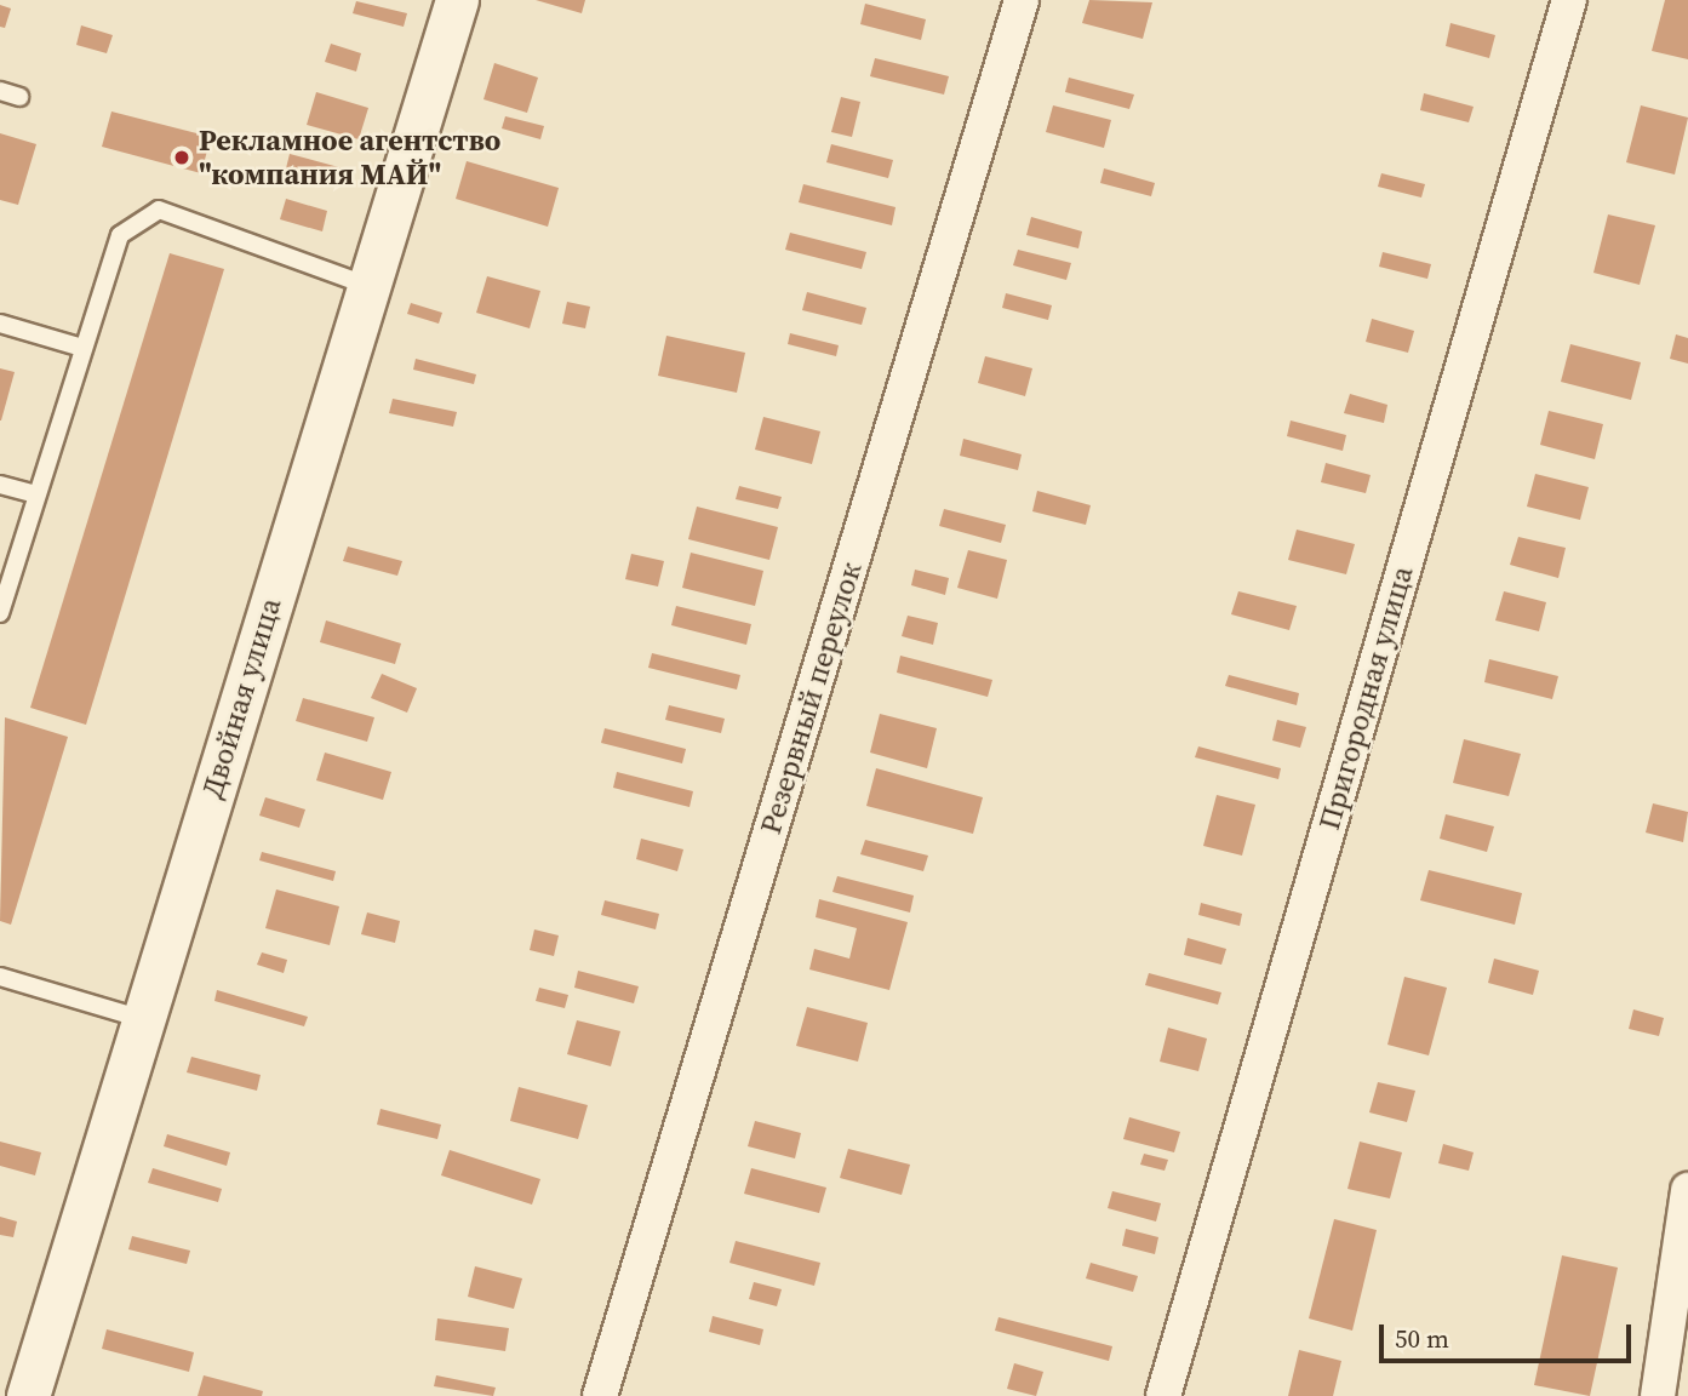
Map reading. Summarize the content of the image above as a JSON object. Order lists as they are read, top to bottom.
{
  "streets": {
    "street": ["Двойная улица", "Резервный переулок", "Пригородная улица"]
  },
  "places": ["Рекламное агентство \"компания МАЙ\""],
  "scale_bar": "50 m"
}
